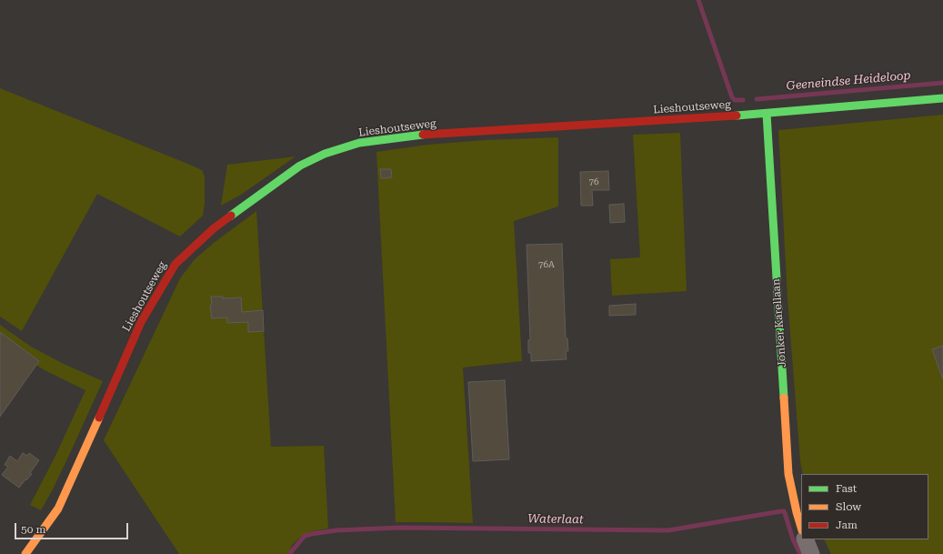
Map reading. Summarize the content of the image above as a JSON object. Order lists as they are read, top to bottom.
{
  "streets": {
    "street": ["Lieshoutseweg", "Jonker Karellaan"]
  },
  "crossings": [
    ["Lieshoutseweg", "Jonker Karellaan"]
  ],
  "water": ["Geeneindse Heideloop", "Waterlaat"],
  "house_numbers": ["76", "76A"],
  "legend": ["Fast", "Slow", "Jam"],
  "scale_bar": "50 m"
}
